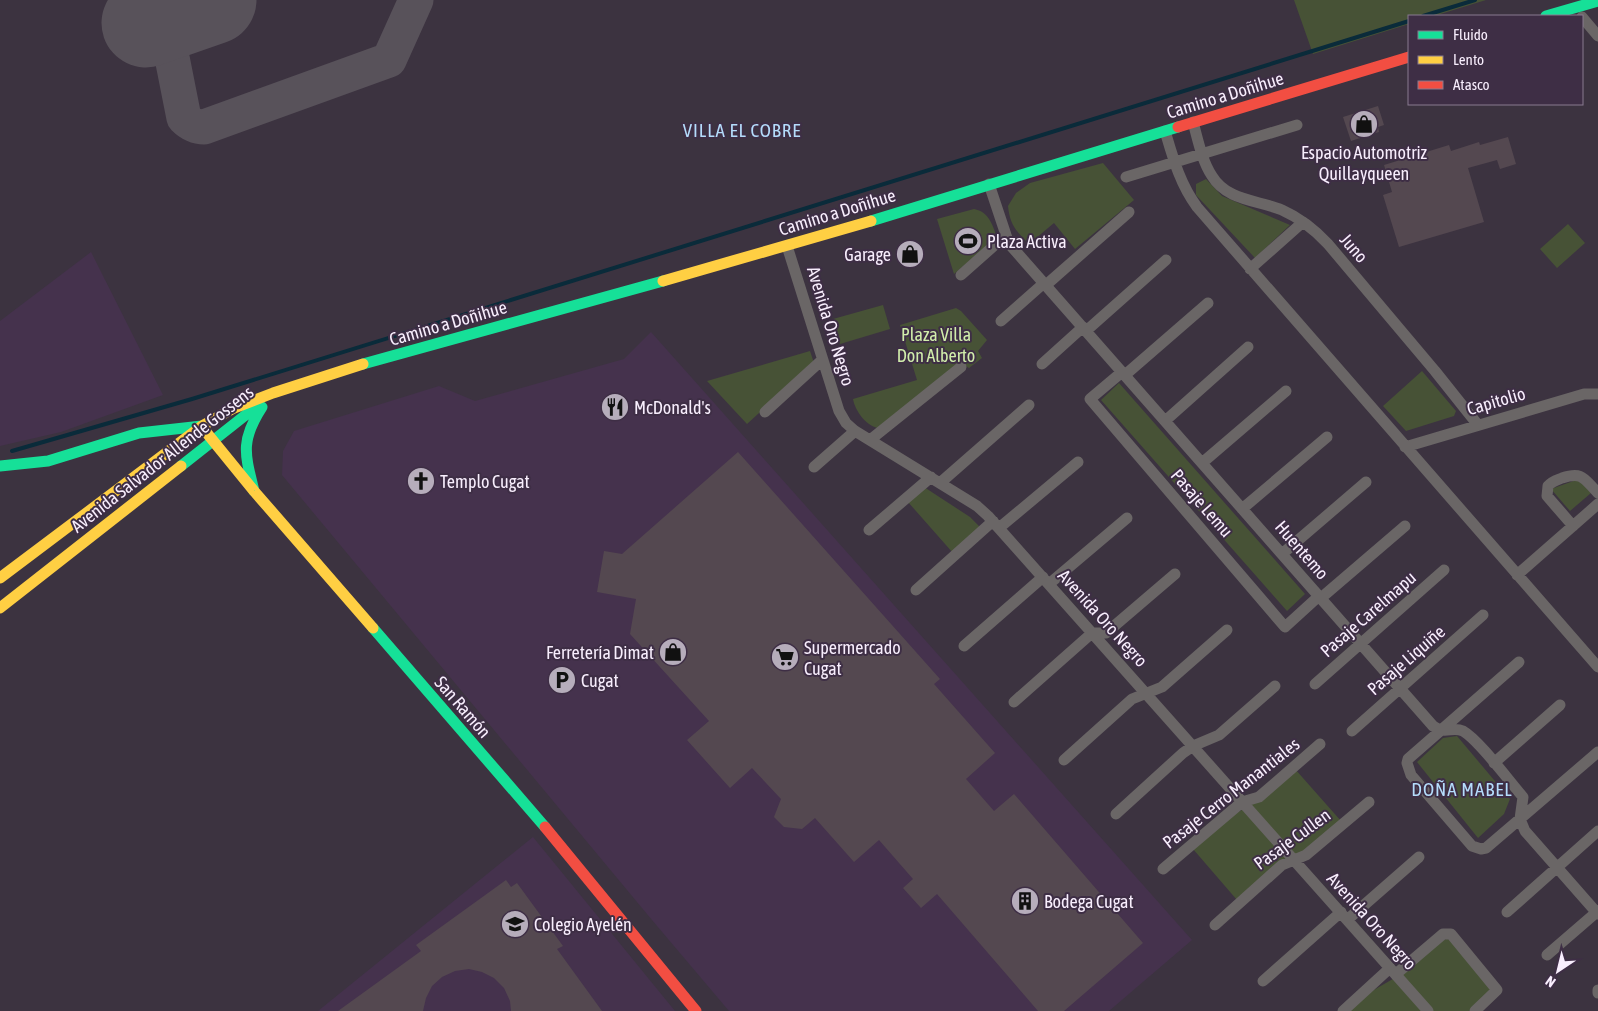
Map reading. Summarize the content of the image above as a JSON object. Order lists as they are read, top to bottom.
{
  "streets": {
    "main road": ["Camino a Doñihue", "Avenida Salvador Allende Gossens", "San Ramón"],
    "street": [
      "Juno",
      "Avenida Oro Negro",
      "Capitolio",
      "Pasaje Lemu",
      "Huentemo",
      "Pasaje Carelmapu",
      "Pasaje Liquiñe",
      "Pasaje Cerro Manantiales",
      "Pasaje Cullen"
    ]
  },
  "crossings": [
    ["Camino a Doñihue", "Juno"],
    ["Camino a Doñihue", "Avenida Oro Negro"],
    ["Camino a Doñihue", "Avenida Salvador Allende Gossens"],
    ["Camino a Doñihue", "Huentemo"],
    ["Juno", "Capitolio"],
    ["Avenida Oro Negro", "Pasaje Cerro Manantiales"],
    ["Avenida Oro Negro", "Pasaje Cullen"],
    ["Avenida Salvador Allende Gossens", "San Ramón"],
    ["Pasaje Lemu", "Huentemo"],
    ["Huentemo", "Pasaje Carelmapu"],
    ["Huentemo", "Pasaje Liquiñe"]
  ],
  "districts": ["VILLA EL COBRE", "DOÑA MABEL"],
  "parks": ["Plaza Villa Don Alberto"],
  "places": {
    "shop": ["Espacio Automotriz Quillayqueen", "Garage", "Ferretería Dimat"],
    "sports": ["Plaza Activa"],
    "restaurant": ["McDonald's"],
    "church": ["Templo Cugat"],
    "supermarket": ["Supermercado Cugat"],
    "parking": ["Cugat"],
    "building": ["Bodega Cugat"],
    "school or university": ["Colegio Ayelén"]
  },
  "legend": ["Fluido", "Lento", "Atasco"],
  "north": "bottom left"
}
